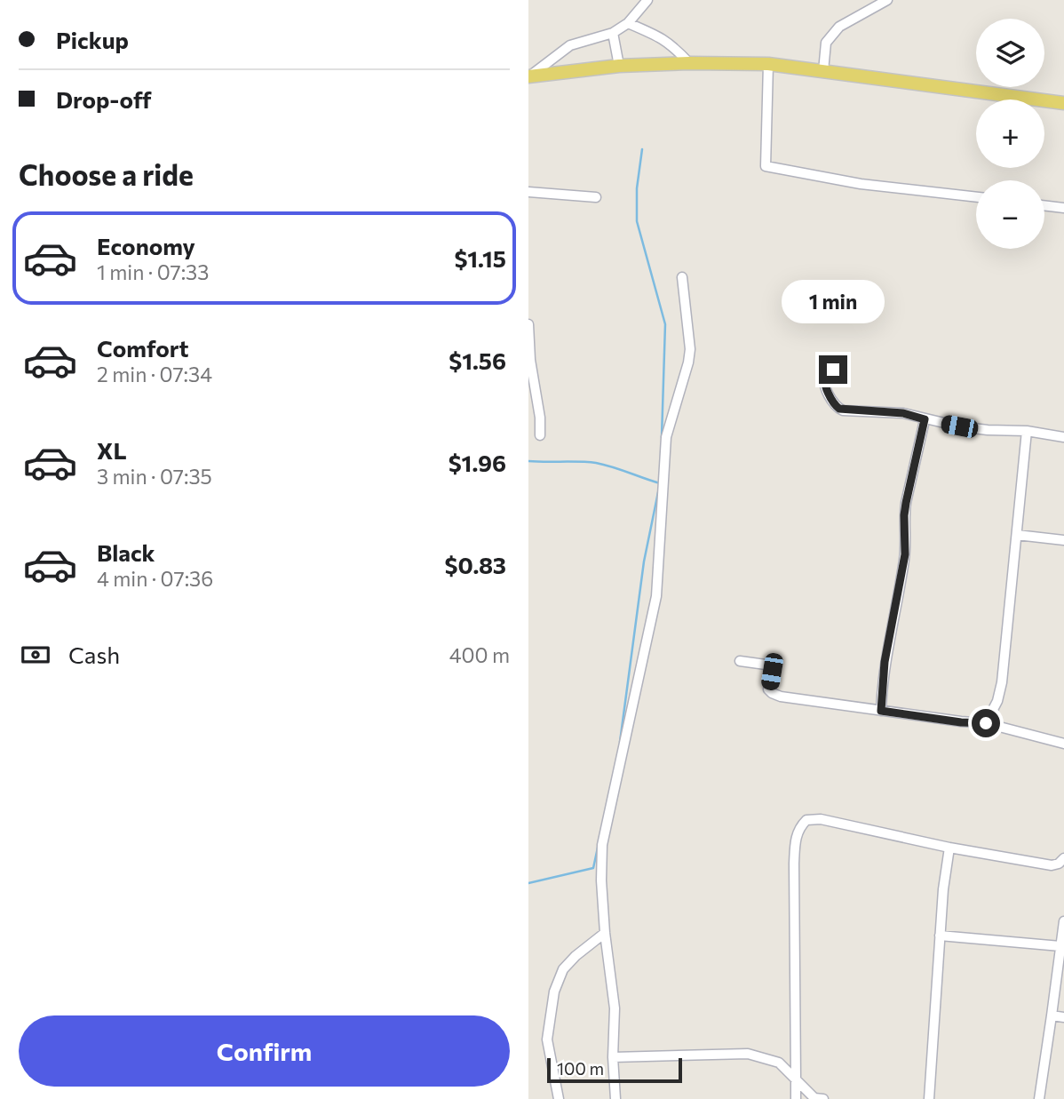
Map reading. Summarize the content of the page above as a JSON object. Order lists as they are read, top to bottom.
{
  "scale_bar": "100 m",
  "page": {
    "banner": ["Pickup", "Drop-off"],
    "map_buttons": ["+", "−"],
    "heading": "Choose a ride",
    "list": [
      {
        "name": "Economy",
        "note": "1 min · 07:33",
        "value": "$1.15"
      },
      {
        "name": "Comfort",
        "note": "2 min · 07:34",
        "value": "$1.56"
      },
      {
        "name": "XL",
        "note": "3 min · 07:35",
        "value": "$1.96"
      },
      {
        "name": "Black",
        "note": "4 min · 07:36",
        "value": "$0.83"
      }
    ],
    "bubble": "1 min",
    "pay": ["Cash", "400 m"],
    "buttons": "Confirm",
    "scale": "100 m"
  }
}
